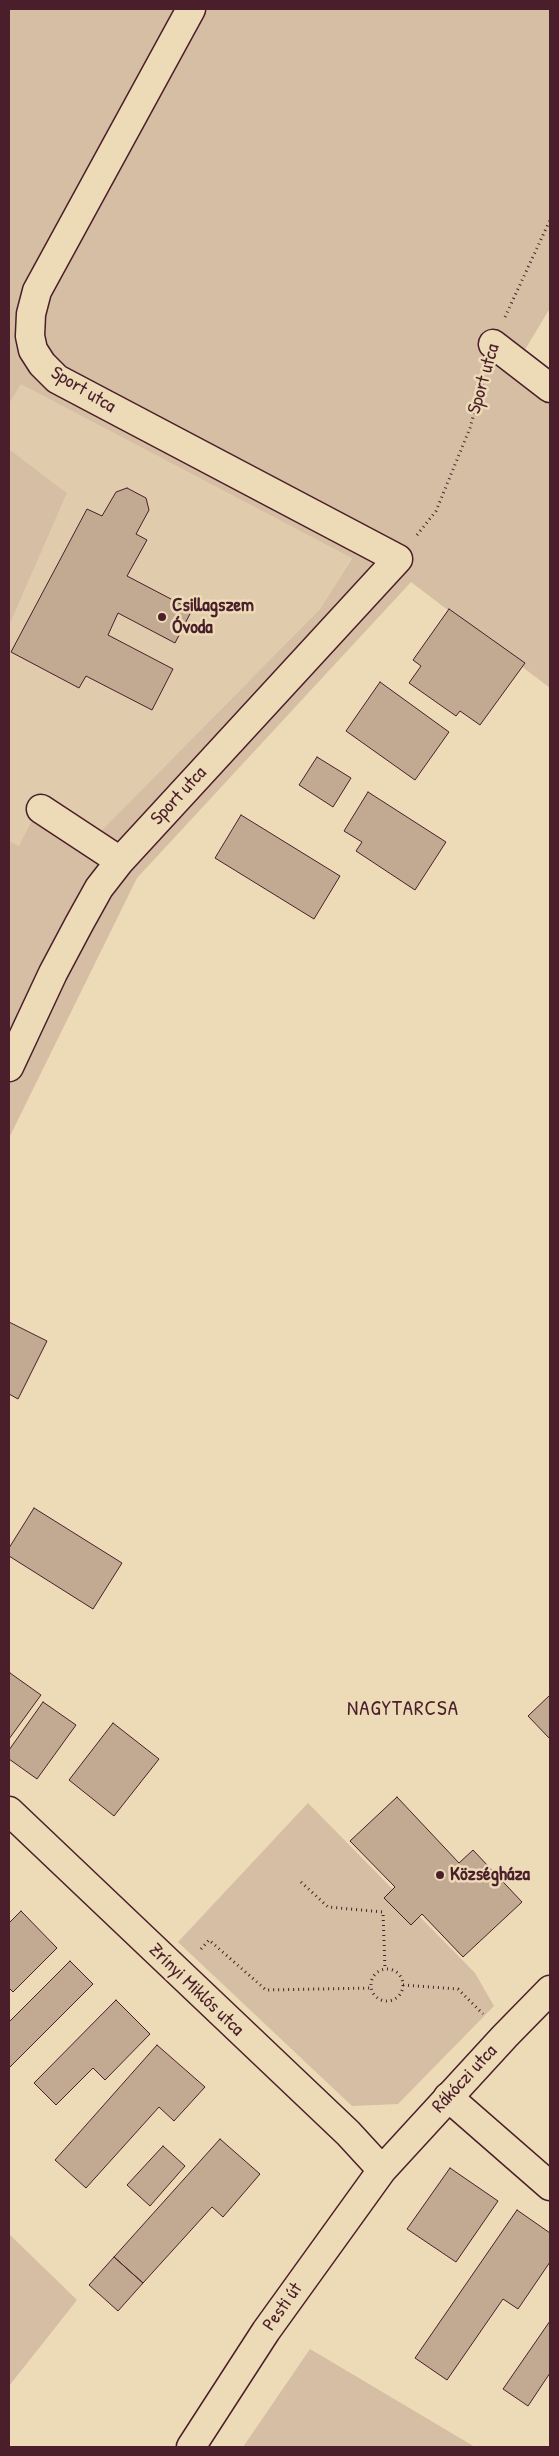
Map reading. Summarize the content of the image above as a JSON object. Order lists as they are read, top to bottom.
{
  "streets": {
    "street": [
      "Sport utca",
      "Zrínyi Miklós utca",
      "Rákóczi utca",
      "Pesti út"
    ]
  },
  "crossings": [
    ["Zrínyi Miklós utca", "Rákóczi utca"],
    ["Zrínyi Miklós utca", "Pesti út"],
    ["Rákóczi utca", "Pesti út"]
  ],
  "districts": ["NAGYTARCSA"],
  "places": ["Csillagszem Óvoda", "Községháza"]
}
